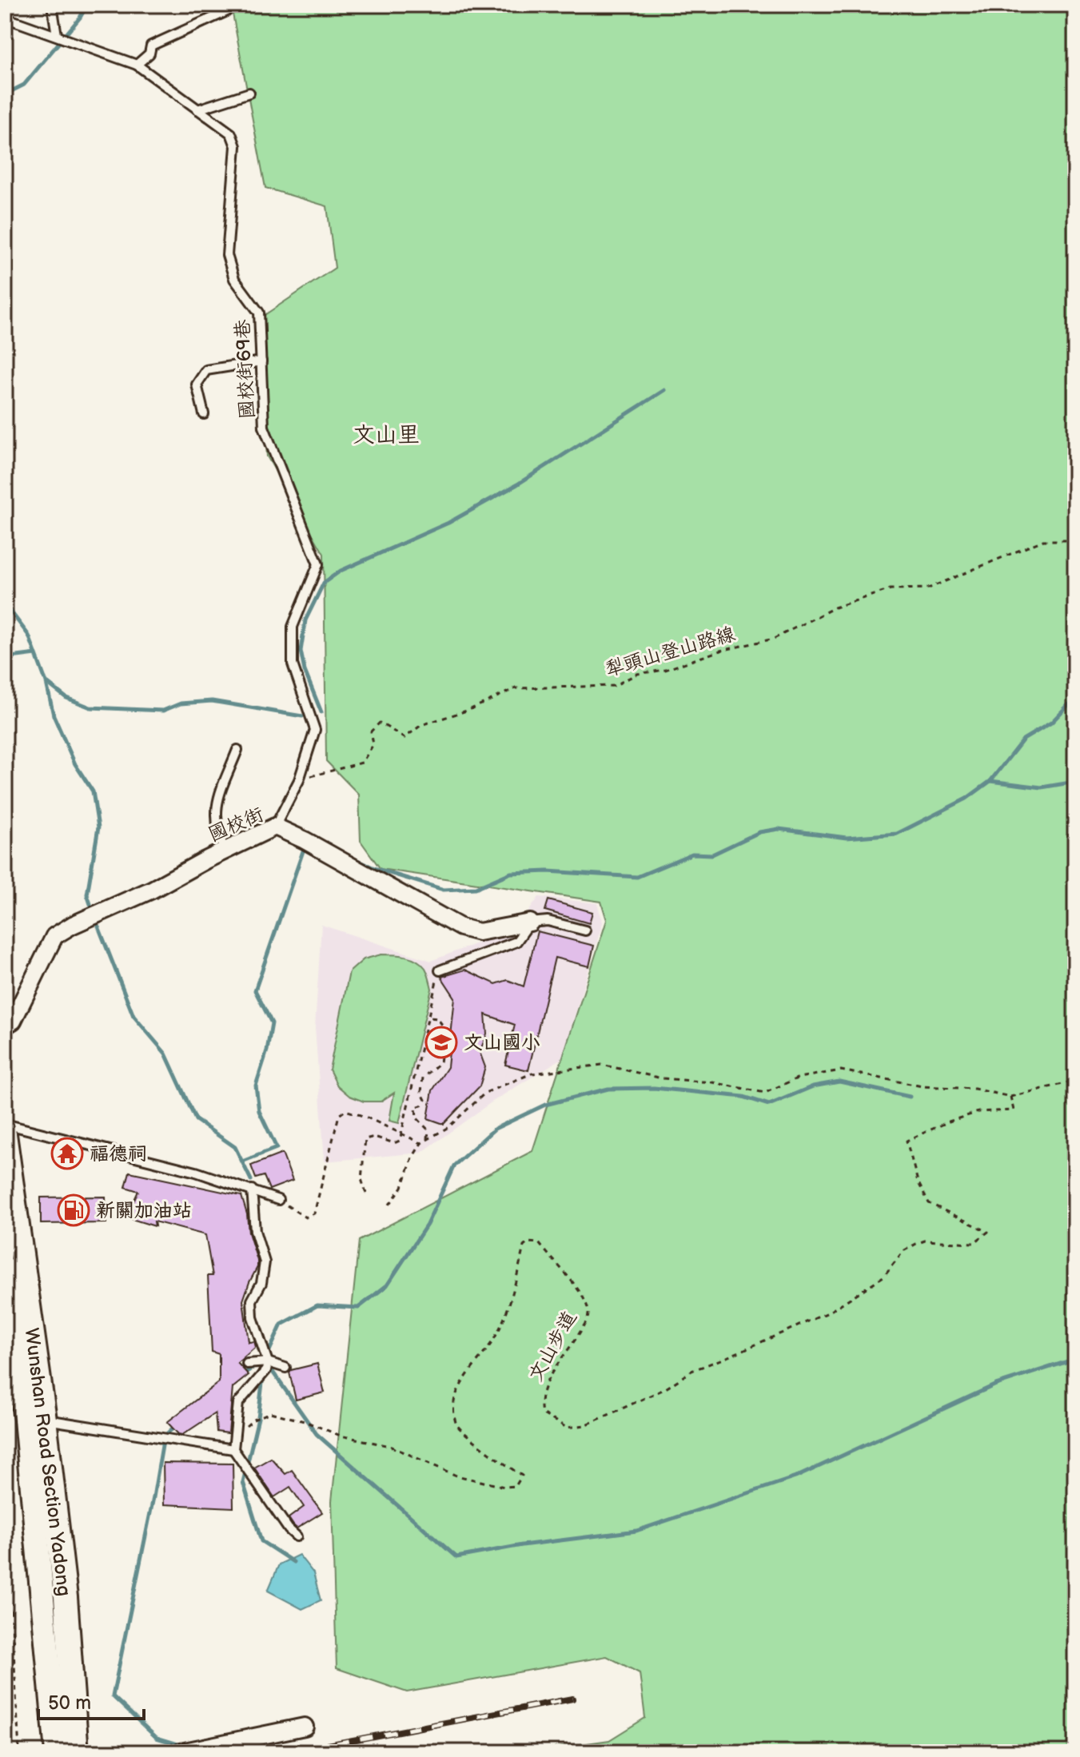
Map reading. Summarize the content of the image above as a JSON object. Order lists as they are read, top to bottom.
{
  "streets": {
    "main road": ["Wunshan Road Section Yadong"],
    "street": ["國校街"],
    "lane": ["國校街69巷"],
    "path": ["犁頭山登山路線", "文山步道"]
  },
  "crossings": [
    ["國校街69巷", "犁頭山登山路線"],
    ["國校街69巷", "國校街"]
  ],
  "districts": ["文山里"],
  "places": {
    "school or university": ["文山國小"],
    "temple": ["福德祠"],
    "fuel station": ["新關加油站"]
  },
  "scale_bar": "50 m"
}
